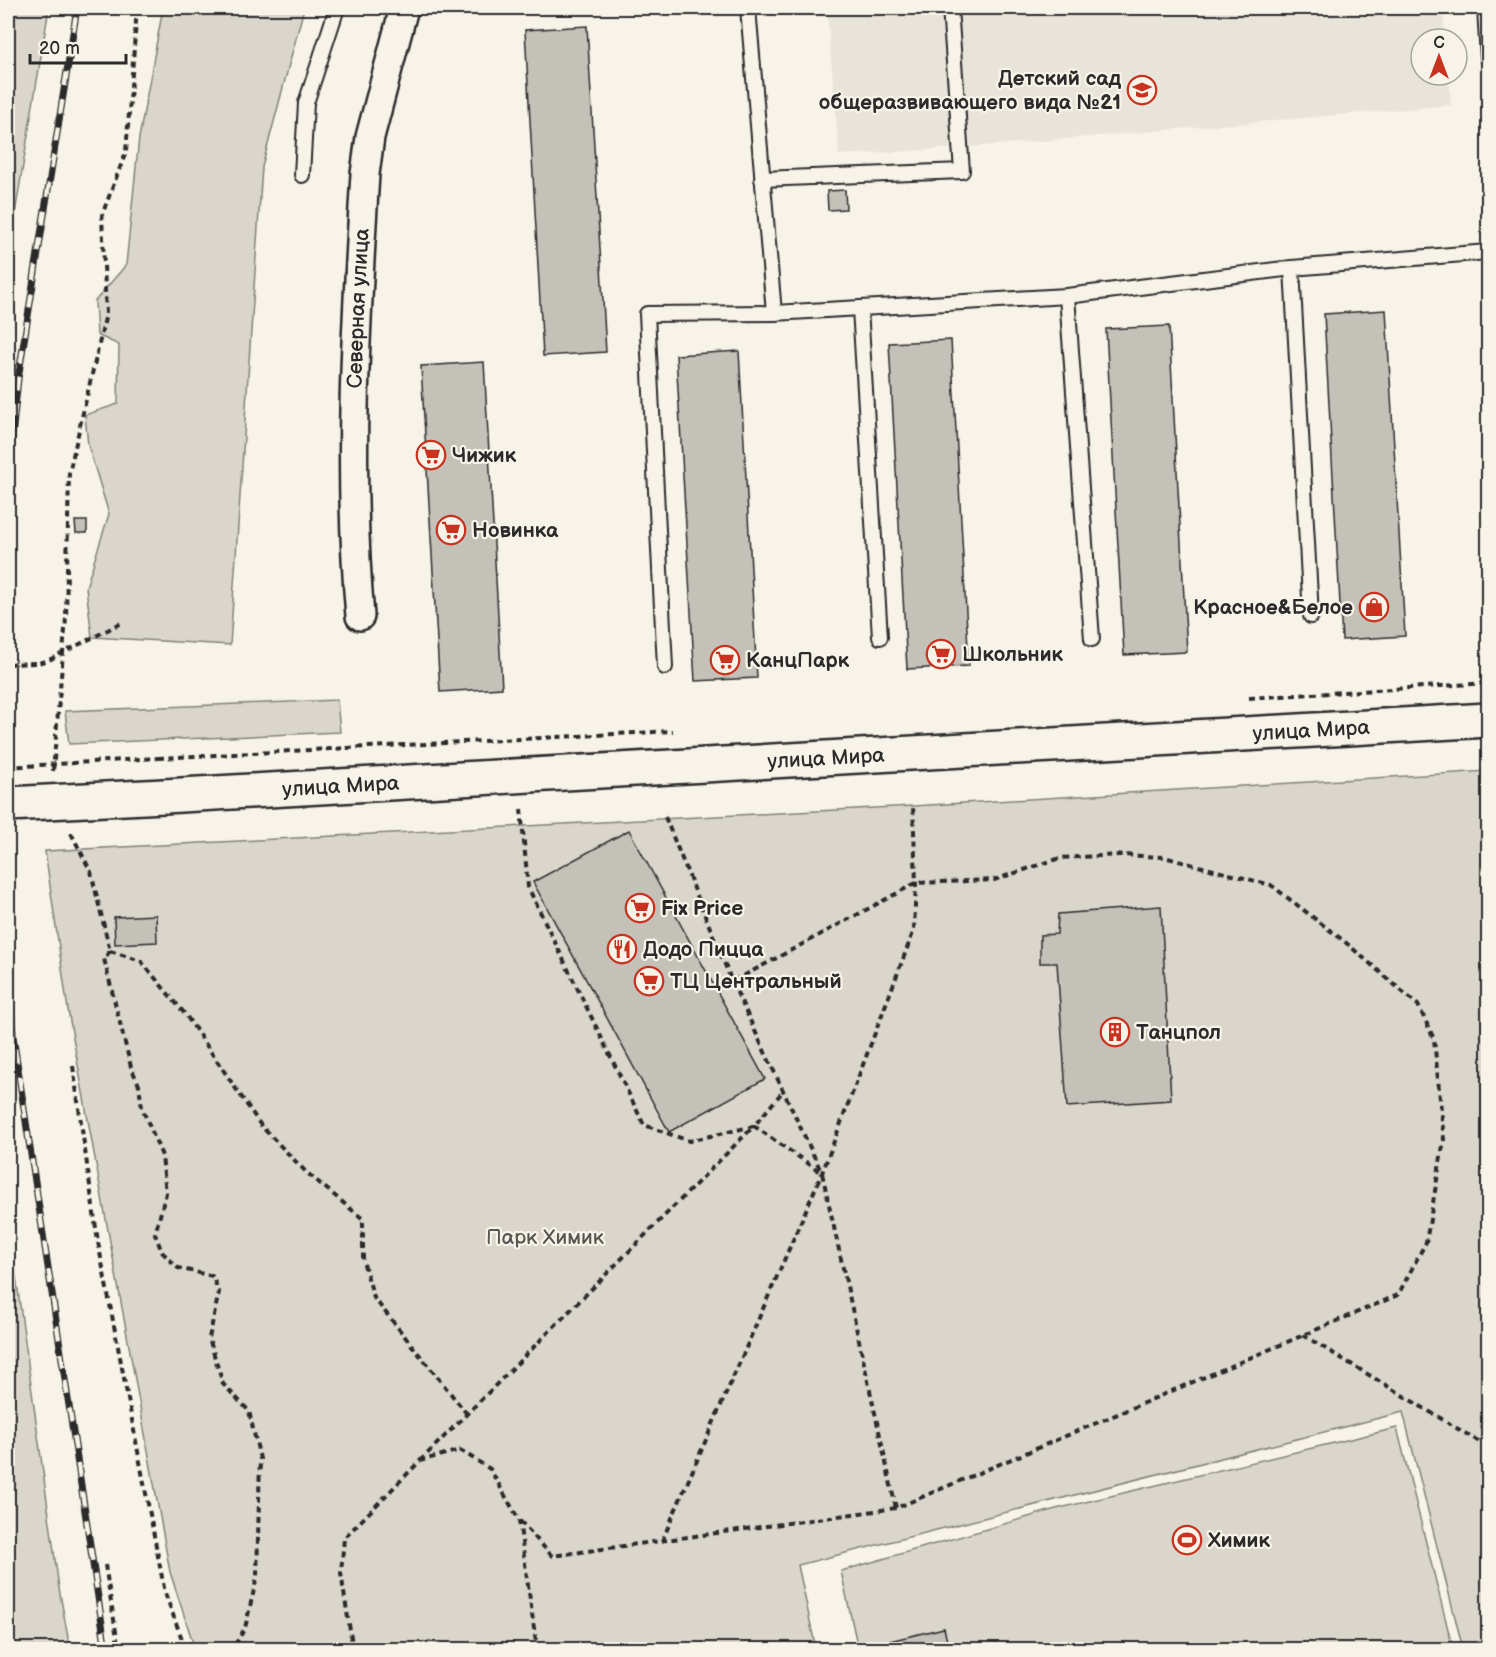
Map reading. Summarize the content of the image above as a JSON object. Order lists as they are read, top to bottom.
{
  "streets": {
    "street": ["Северная улица", "улица Мира"]
  },
  "parks": ["Парк Химик"],
  "places": {
    "school or university": ["Детский сад общеразвивающего вида №21"],
    "supermarket": [
      "Чижик",
      "Новинка",
      "Школьник",
      "КанцПарк",
      "Fix Price",
      "ТЦ Центральный"
    ],
    "shop": ["Красное&Белое"],
    "restaurant": ["Додо Пицца"],
    "building": ["Танцпол"],
    "sports": ["Химик"]
  },
  "scale_bar": "20 m",
  "north": "top"
}
